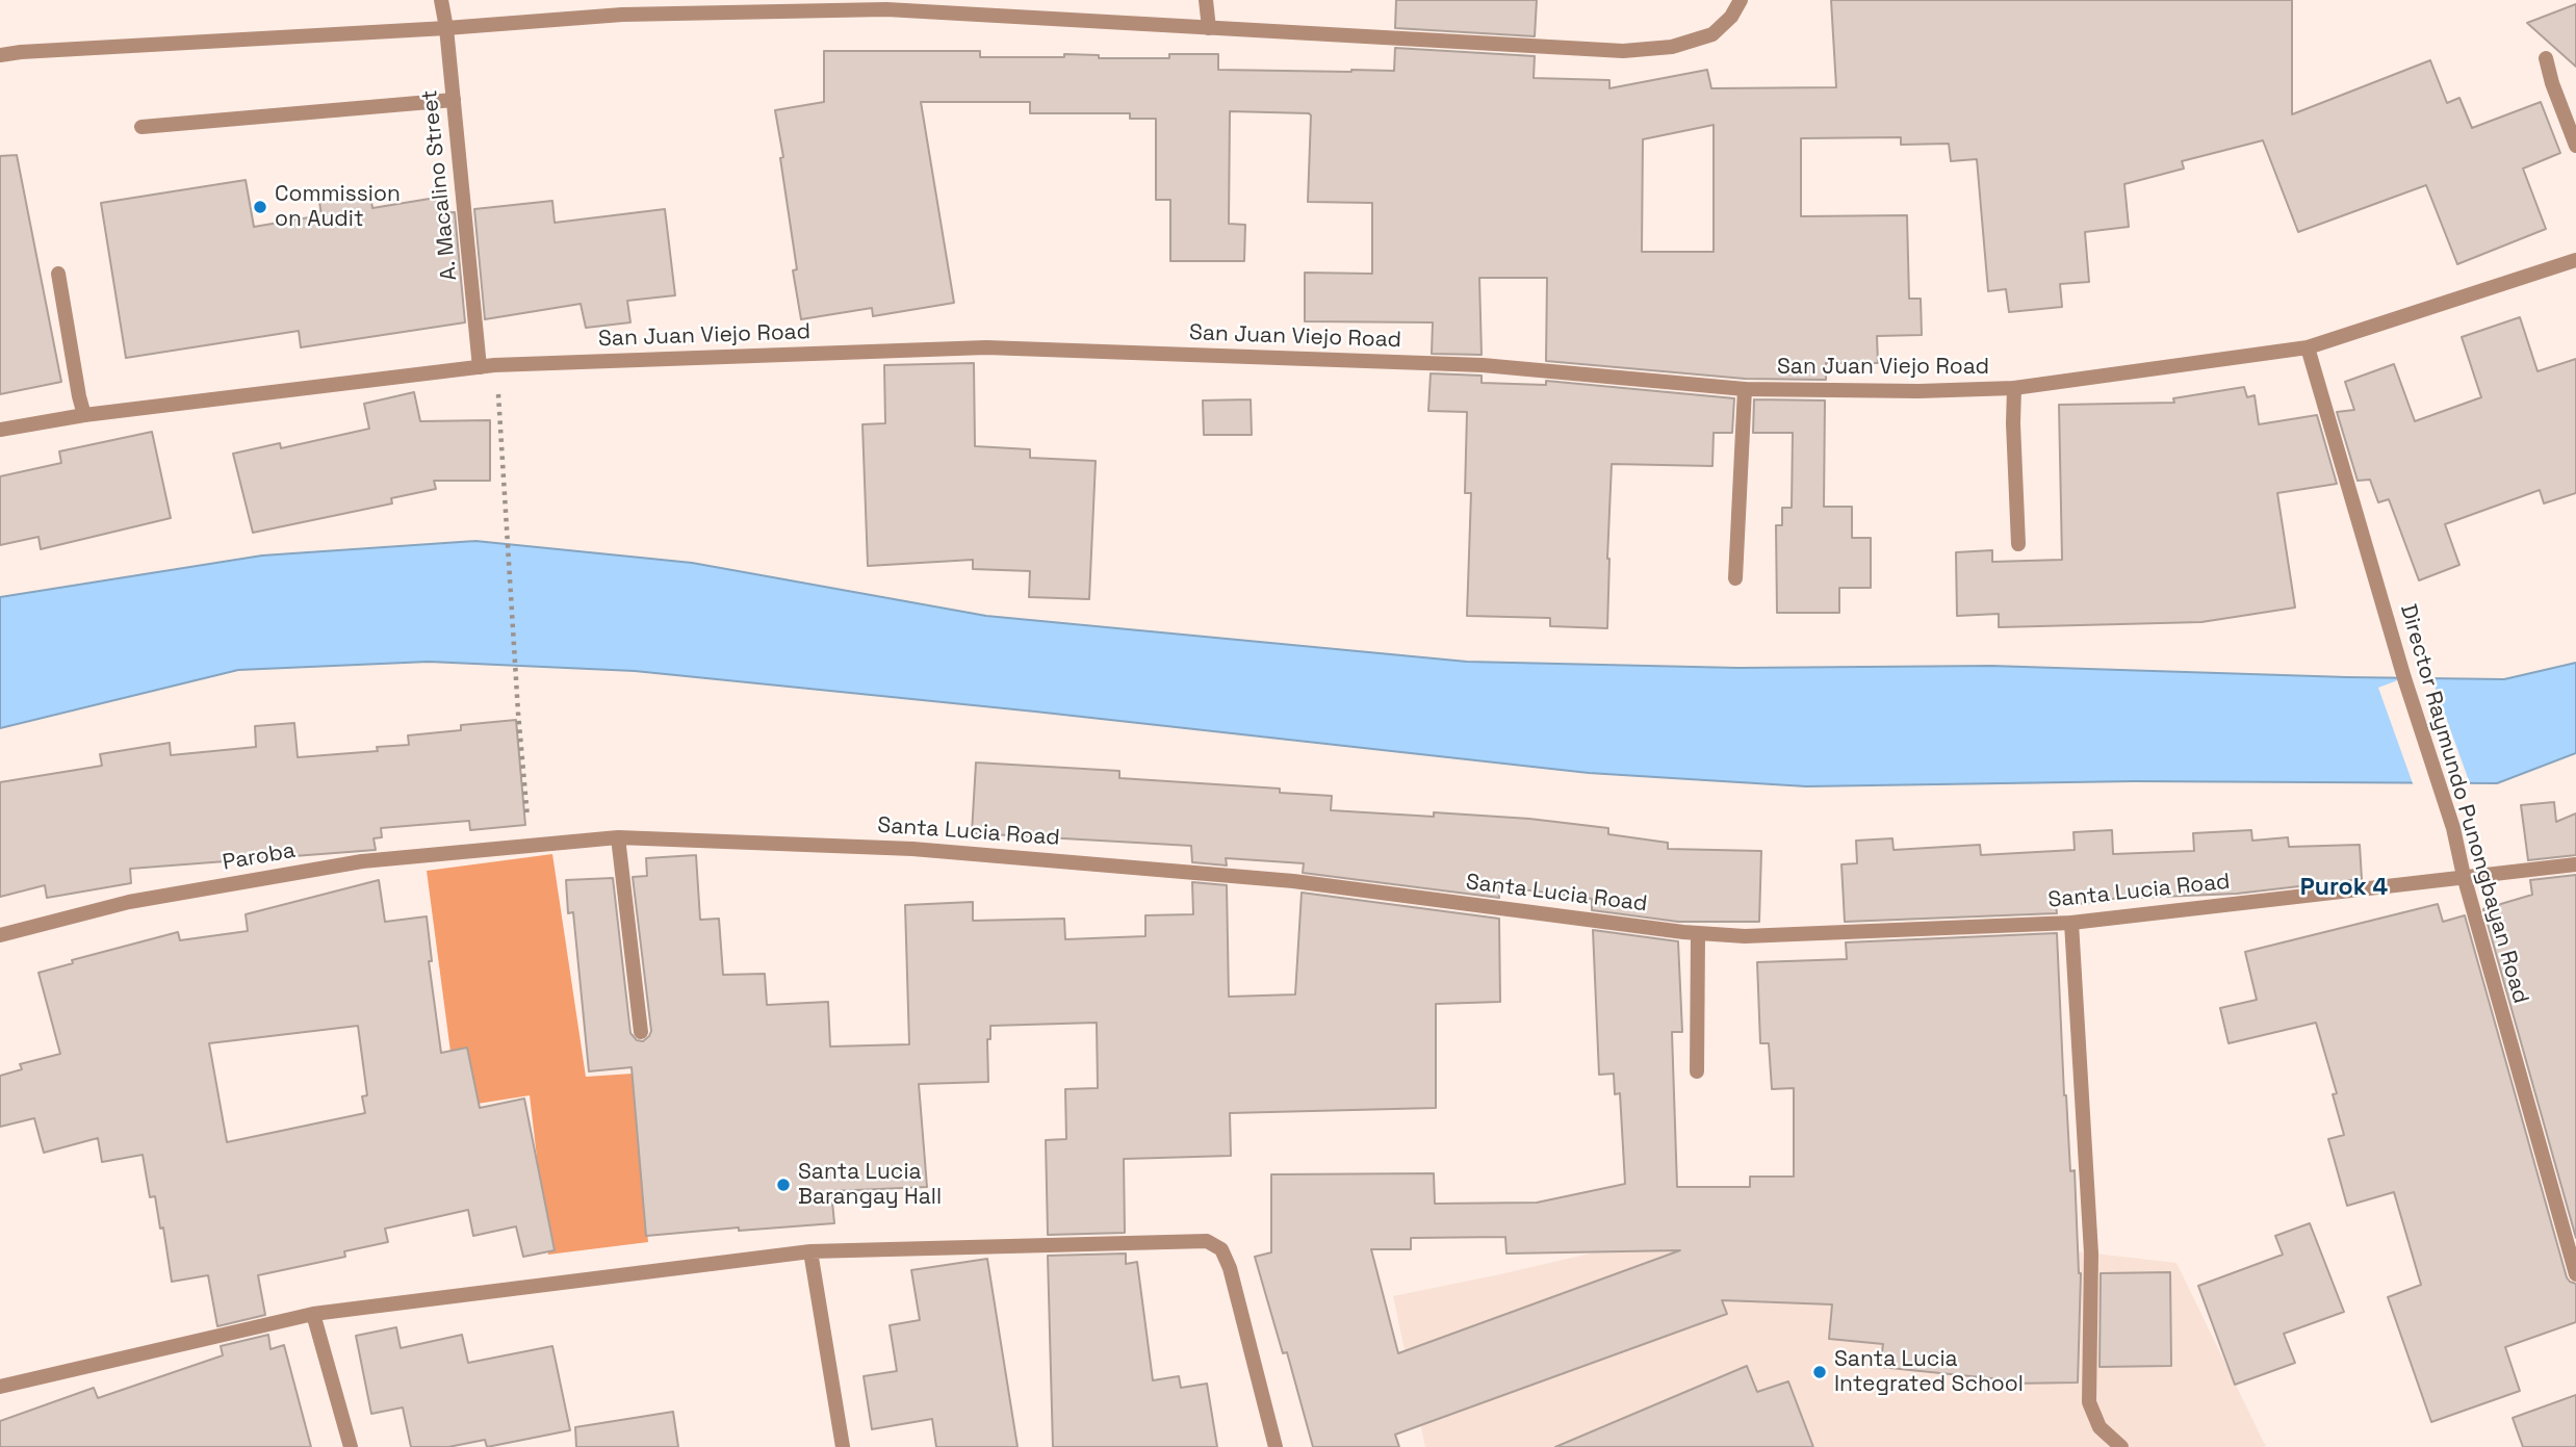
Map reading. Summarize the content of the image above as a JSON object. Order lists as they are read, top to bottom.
{
  "streets": {
    "street": [
      "A. Macalino Street",
      "San Juan Viejo Road",
      "Director Raymundo Punongbayan Road",
      "Santa Lucia Road",
      "Paroba"
    ]
  },
  "crossings": [
    ["A. Macalino Street", "San Juan Viejo Road"],
    ["San Juan Viejo Road", "Director Raymundo Punongbayan Road"],
    ["Director Raymundo Punongbayan Road", "Santa Lucia Road"],
    ["Santa Lucia Road", "Paroba"]
  ],
  "districts": ["Purok 4"],
  "places": ["Commission on Audit", "Santa Lucia Barangay Hall", "Santa Lucia Integrated School"]
}
